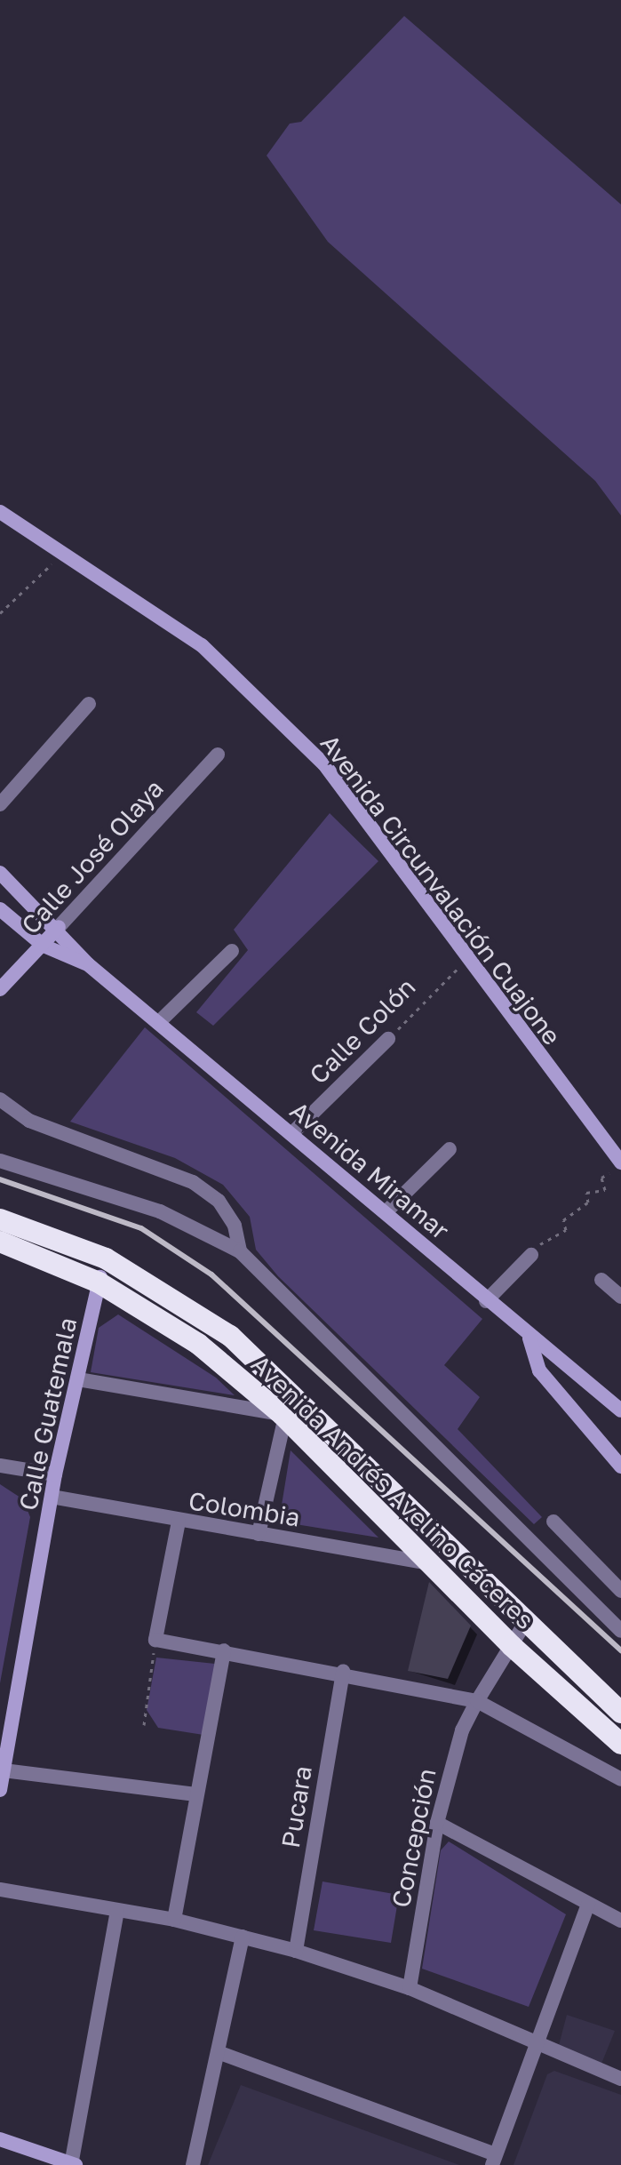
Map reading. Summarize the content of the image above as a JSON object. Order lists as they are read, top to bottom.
{
  "streets": {
    "highway": ["Avenida Andrés Avelino Cáceres"],
    "main road": [
      "Calle José Olaya",
      "Avenida Circunvalación Cuajone",
      "Avenida Miramar",
      "Calle Guatemala"
    ],
    "street": [
      "Calle Colón",
      "Colombia",
      "Pucara",
      "Concepción"
    ]
  },
  "crossings": [
    ["Calle José Olaya", "Avenida Miramar"],
    ["Avenida Circunvalación Cuajone", "Calle Colón"],
    ["Calle Colón", "Avenida Miramar"],
    ["Calle Guatemala", "Avenida Andrés Avelino Cáceres"],
    ["Calle Guatemala", "Colombia"],
    ["Avenida Andrés Avelino Cáceres", "Colombia"],
    ["Avenida Andrés Avelino Cáceres", "Concepción"]
  ]
}
